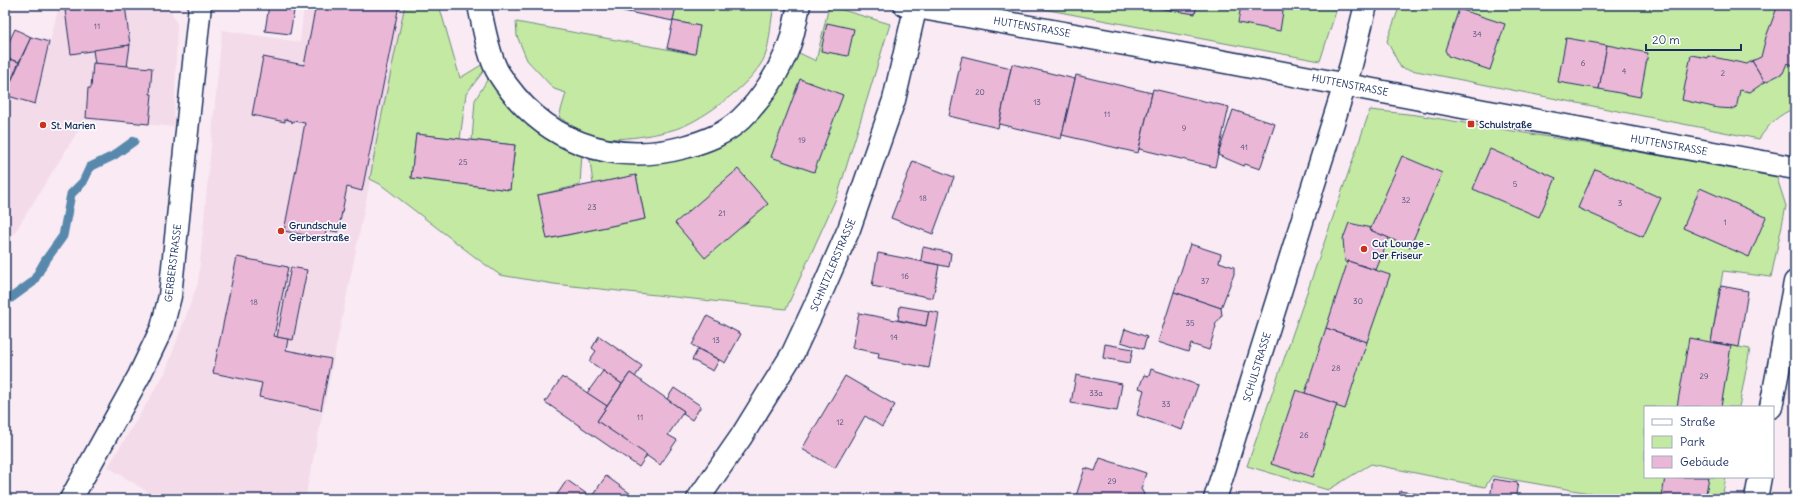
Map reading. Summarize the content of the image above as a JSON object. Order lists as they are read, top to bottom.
{
  "streets": {
    "street": [
      "HUTTENSTRASSE",
      "GERBERSTRASSE",
      "SCHNITZLERSTRASSE",
      "SCHULSTRASSE"
    ]
  },
  "crossings": [
    ["HUTTENSTRASSE", "SCHNITZLERSTRASSE"],
    ["HUTTENSTRASSE", "SCHULSTRASSE"]
  ],
  "places": {
    "transit": ["Schulstraße"],
    "other": ["St. Marien", "Grundschule Gerberstraße", "Cut Lounge - Der Friseur"]
  },
  "house_numbers": [
    "11",
    "34",
    "6",
    "4",
    "2",
    "20",
    "13",
    "11",
    "9",
    "19",
    "41",
    "25",
    "5",
    "18",
    "32",
    "3",
    "23",
    "21",
    "1",
    "16",
    "37",
    "30",
    "18",
    "35",
    "14",
    "13",
    "28",
    "29",
    "33a",
    "33",
    "11",
    "12",
    "26",
    "29"
  ],
  "legend": ["Straße", "Park", "Gebäude"],
  "scale_bar": "20 m"
}
